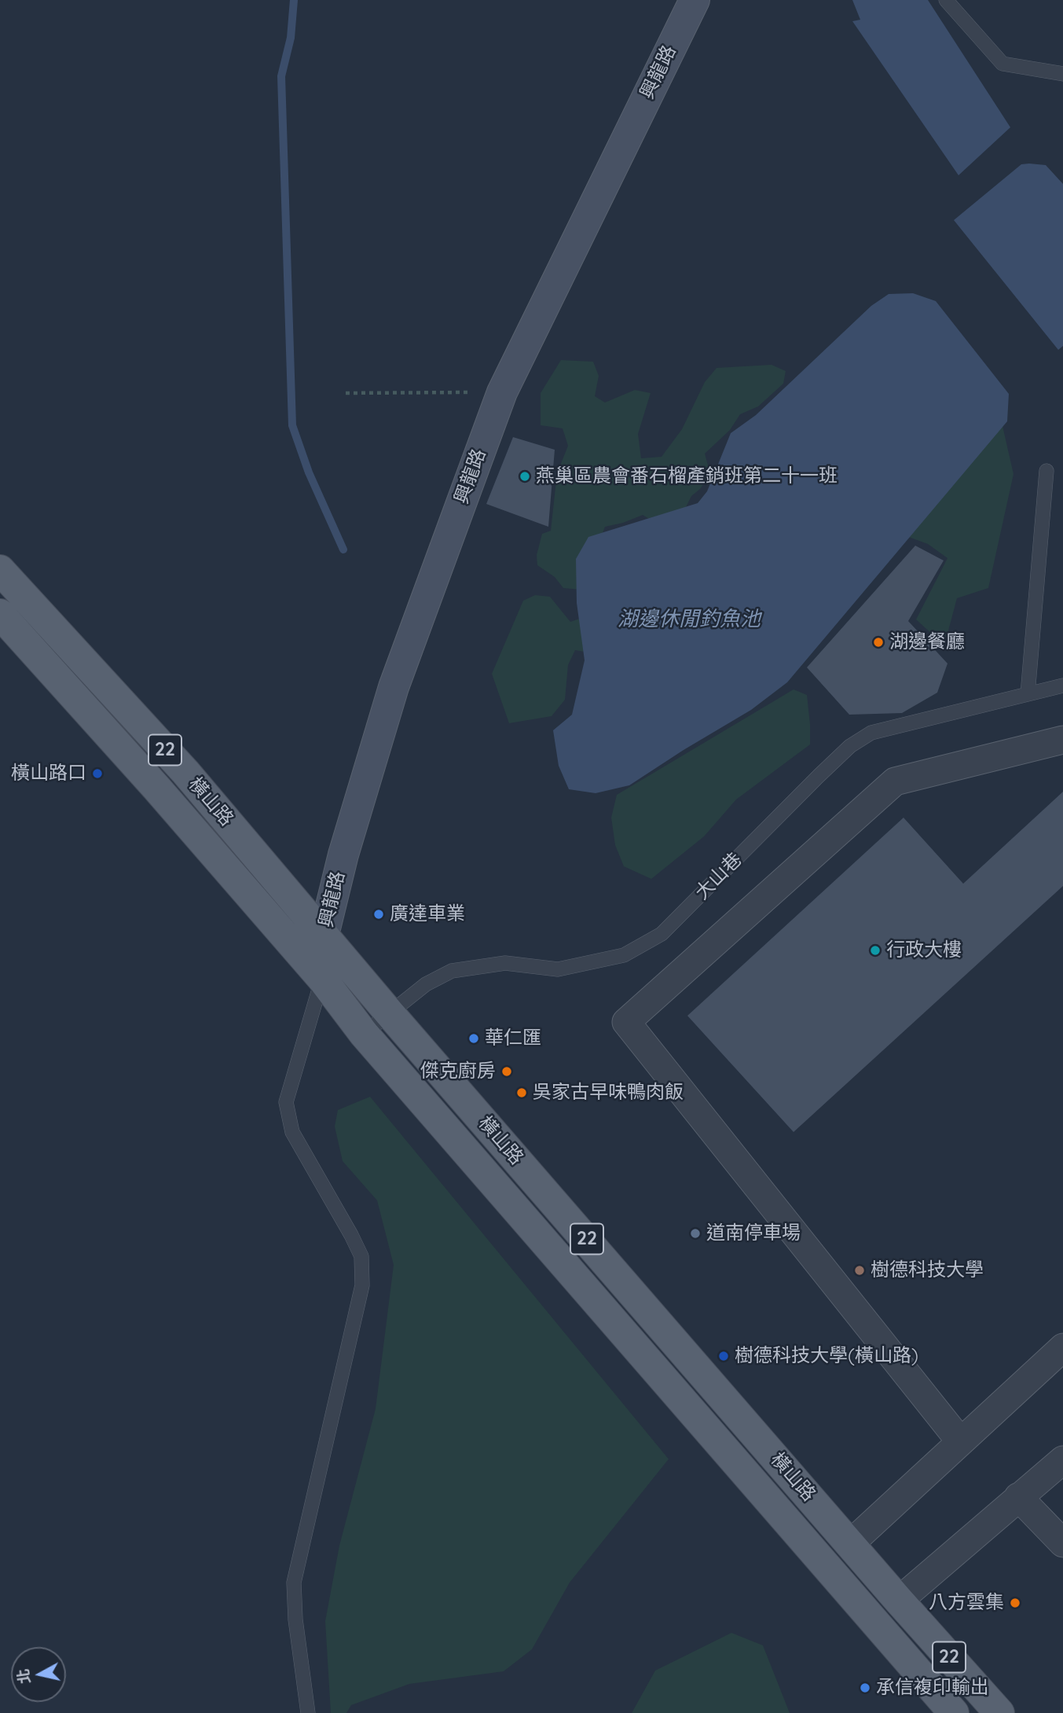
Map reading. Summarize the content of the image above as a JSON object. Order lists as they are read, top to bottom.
{
  "streets": {
    "main road": ["22", "橫山路"],
    "street": ["興龍路"],
    "lane": ["大山巷"]
  },
  "crossings": [
    ["興龍路", "橫山路"],
    ["橫山路", "大山巷"]
  ],
  "water": ["湖邊休閒釣魚池"],
  "places": [
    "燕巢區農會番石榴產銷班第二十一班",
    "湖邊餐廳",
    "橫山路口",
    "廣達車業",
    "行政大樓",
    "華仁匯",
    "傑克廚房",
    "吳家古早味鴨肉飯",
    "道南停車場",
    "樹德科技大學",
    "樹德科技大學(橫山路)",
    "八方雲集",
    "承信複印輸出"
  ],
  "north": "left"
}
